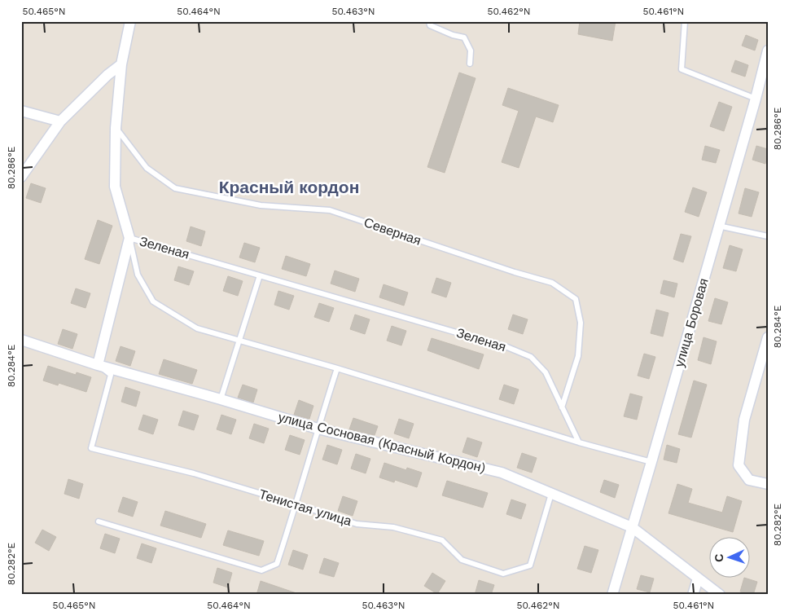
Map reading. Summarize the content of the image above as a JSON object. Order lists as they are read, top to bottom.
{
  "streets": {
    "street": ["улица Боровая", "улица Сосновая (Красный Кордон)"],
    "lane": ["Северная", "Зеленая", "Тенистая улица"]
  },
  "crossings": [
    ["Северная", "Зеленая"],
    ["Зеленая", "улица Боровая"],
    ["улица Боровая", "улица Сосновая (Красный Кордон)"],
    ["улица Сосновая (Красный Кордон)", "Тенистая улица"]
  ],
  "districts": ["Красный кордон"],
  "north": "left",
  "coordinates": [
    "50.465°N",
    "50.464°N",
    "50.463°N",
    "50.462°N",
    "50.461°N",
    "80.286°E",
    "80.284°E",
    "80.282°E"
  ]
}
